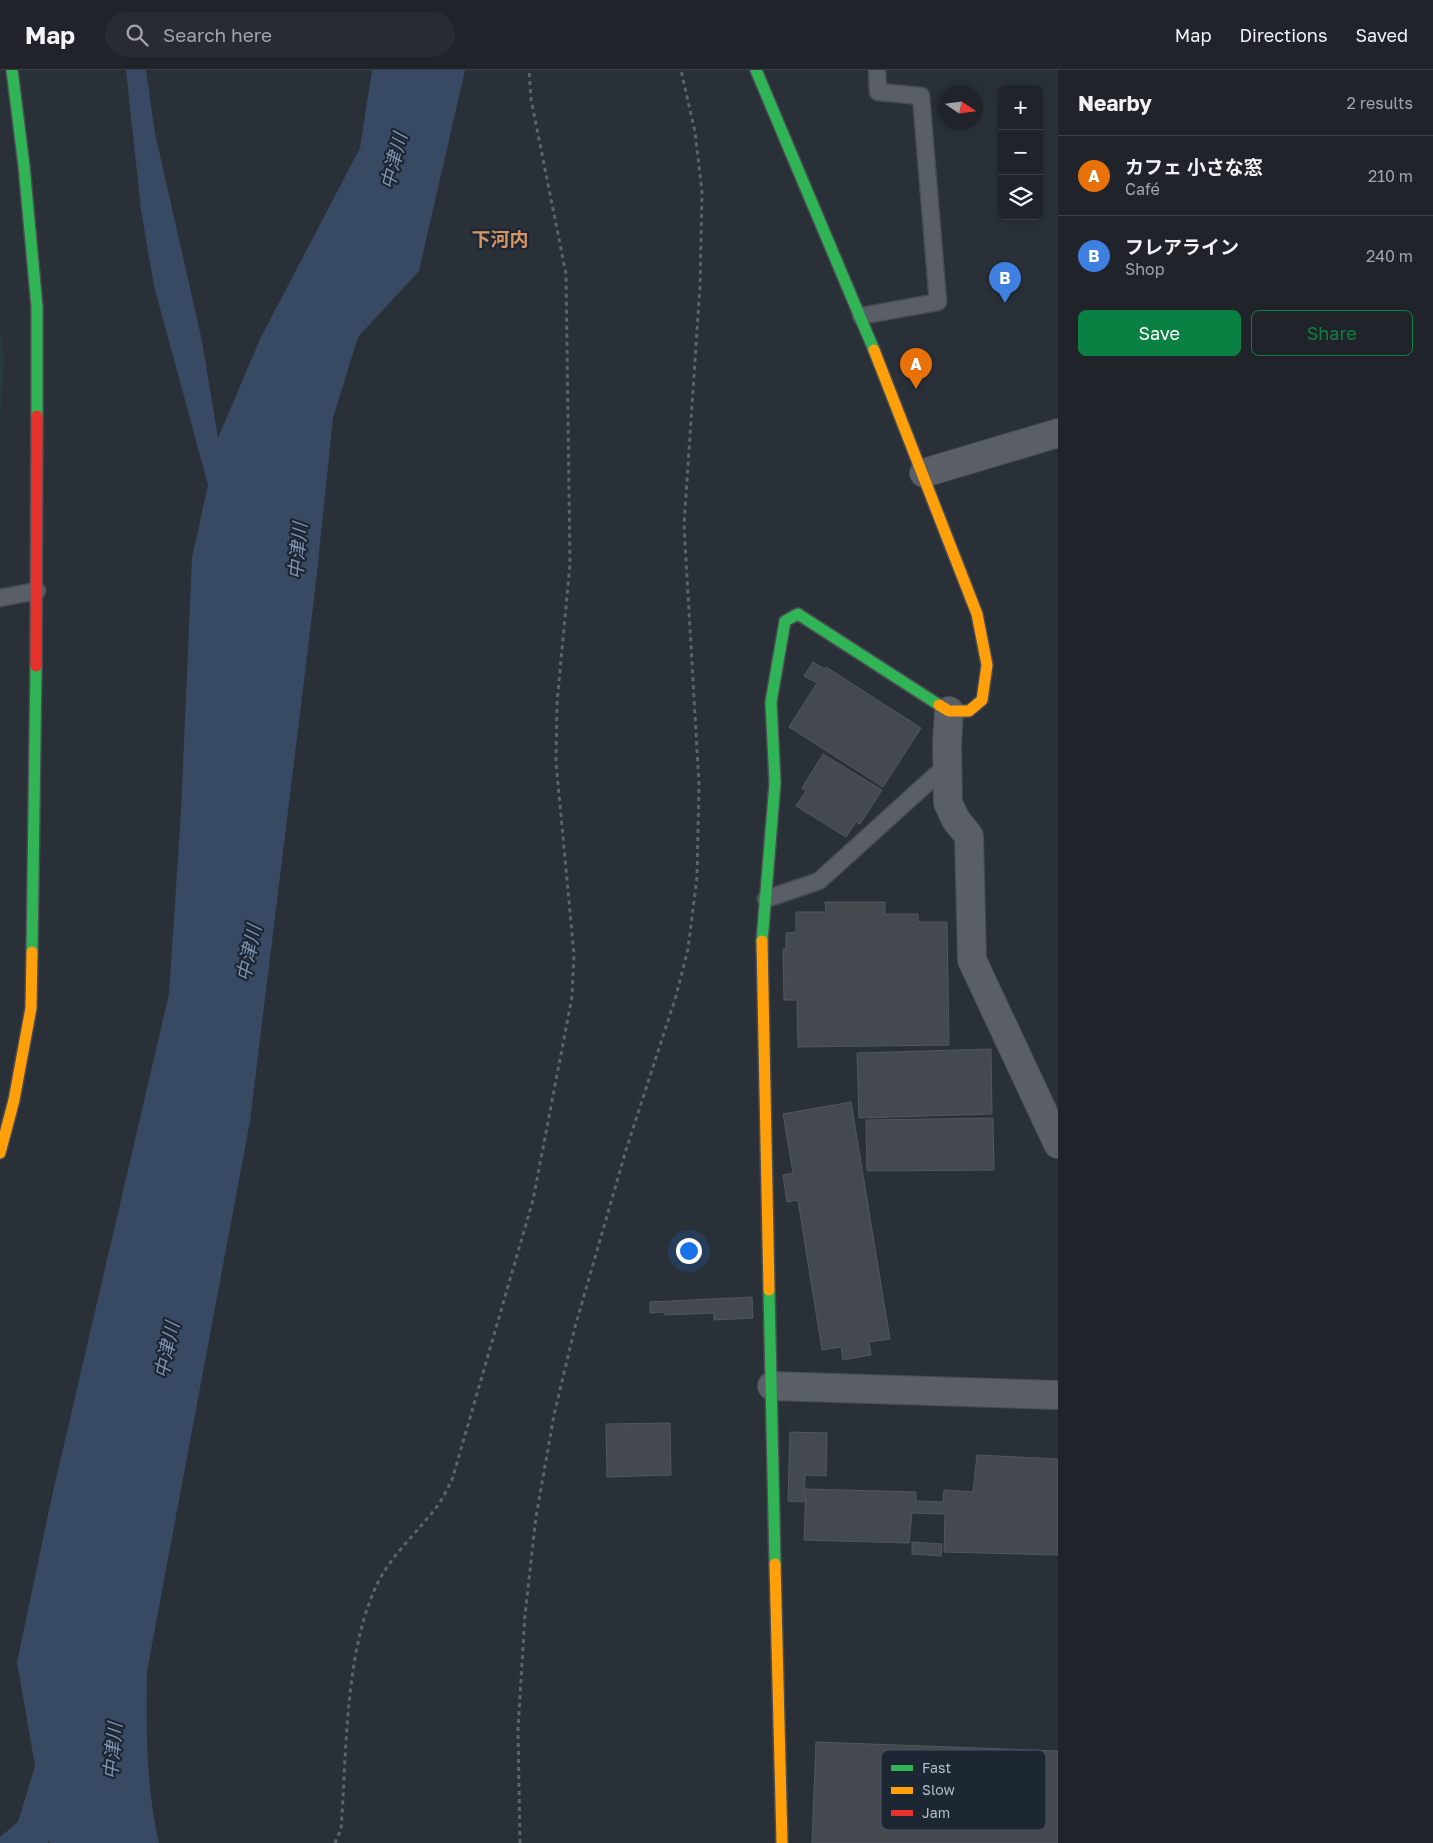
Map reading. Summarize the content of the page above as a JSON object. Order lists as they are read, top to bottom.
{
  "districts": ["下河内"],
  "water": ["中津川"],
  "legend": ["Fast", "Slow", "Jam"],
  "north": "right",
  "page": {
    "header": "Map",
    "search": "Search here",
    "nav": ["Map", "Directions", "Saved"],
    "heading": ["Nearby", "2 results"],
    "map_buttons": ["+", "−"],
    "list": [
      {
        "mark": "A",
        "name": "カフェ 小さな窓",
        "note": "Café",
        "value": "210 m"
      },
      {
        "mark": "B",
        "name": "フレアライン",
        "note": "Shop",
        "value": "240 m"
      }
    ],
    "pins": ["B", "A"],
    "buttons": ["Save", "Share"]
  }
}
